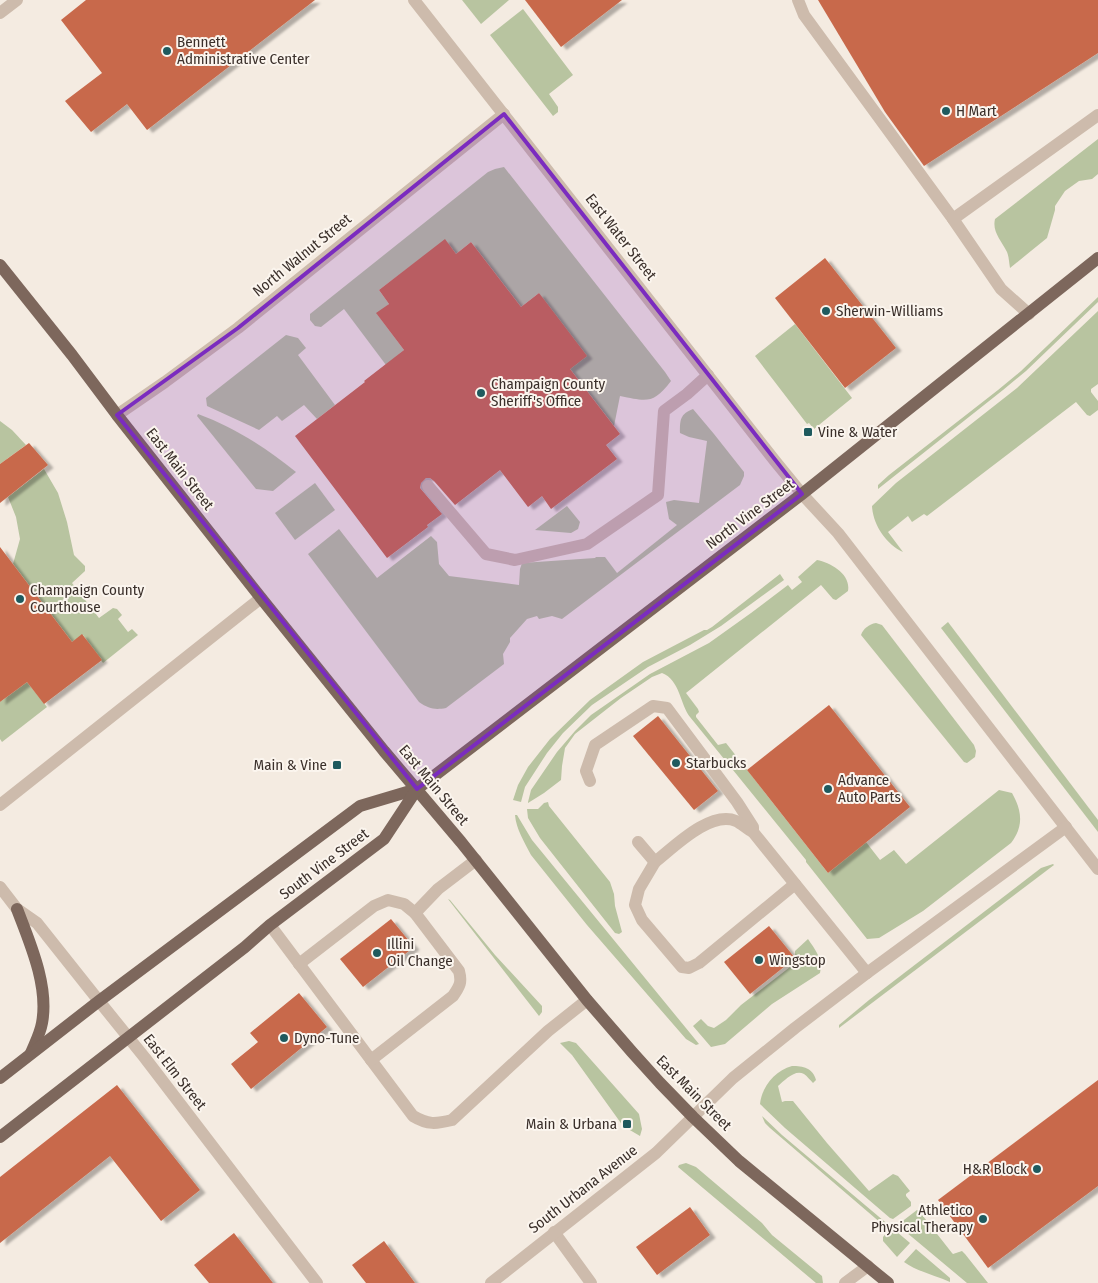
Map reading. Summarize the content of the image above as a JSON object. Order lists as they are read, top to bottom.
{
  "streets": {
    "main road": ["East Main Street", "North Vine Street", "South Vine Street"],
    "street": [
      "East Water Street",
      "North Walnut Street",
      "East Elm Street",
      "South Urbana Avenue"
    ]
  },
  "crossings": [
    ["East Water Street", "North Walnut Street"],
    ["East Water Street", "North Vine Street"],
    ["East Water Street", "South Urbana Avenue"],
    ["North Walnut Street", "East Main Street"],
    ["East Main Street", "North Vine Street"],
    ["East Main Street", "South Vine Street"],
    ["East Main Street", "South Urbana Avenue"],
    ["North Vine Street", "South Vine Street"],
    ["South Vine Street", "East Elm Street"]
  ],
  "places": {
    "other": [
      "Bennett Administrative Center",
      "H Mart",
      "Sherwin-Williams",
      "Champaign County Sheriff's Office",
      "Champaign County Courthouse",
      "Starbucks",
      "Advance Auto Parts",
      "Illini Oil Change",
      "Wingstop",
      "Dyno-Tune",
      "H&R Block",
      "Athletico Physical Therapy"
    ],
    "transit": ["Vine & Water", "Main & Vine", "Main & Urbana"]
  }
}
